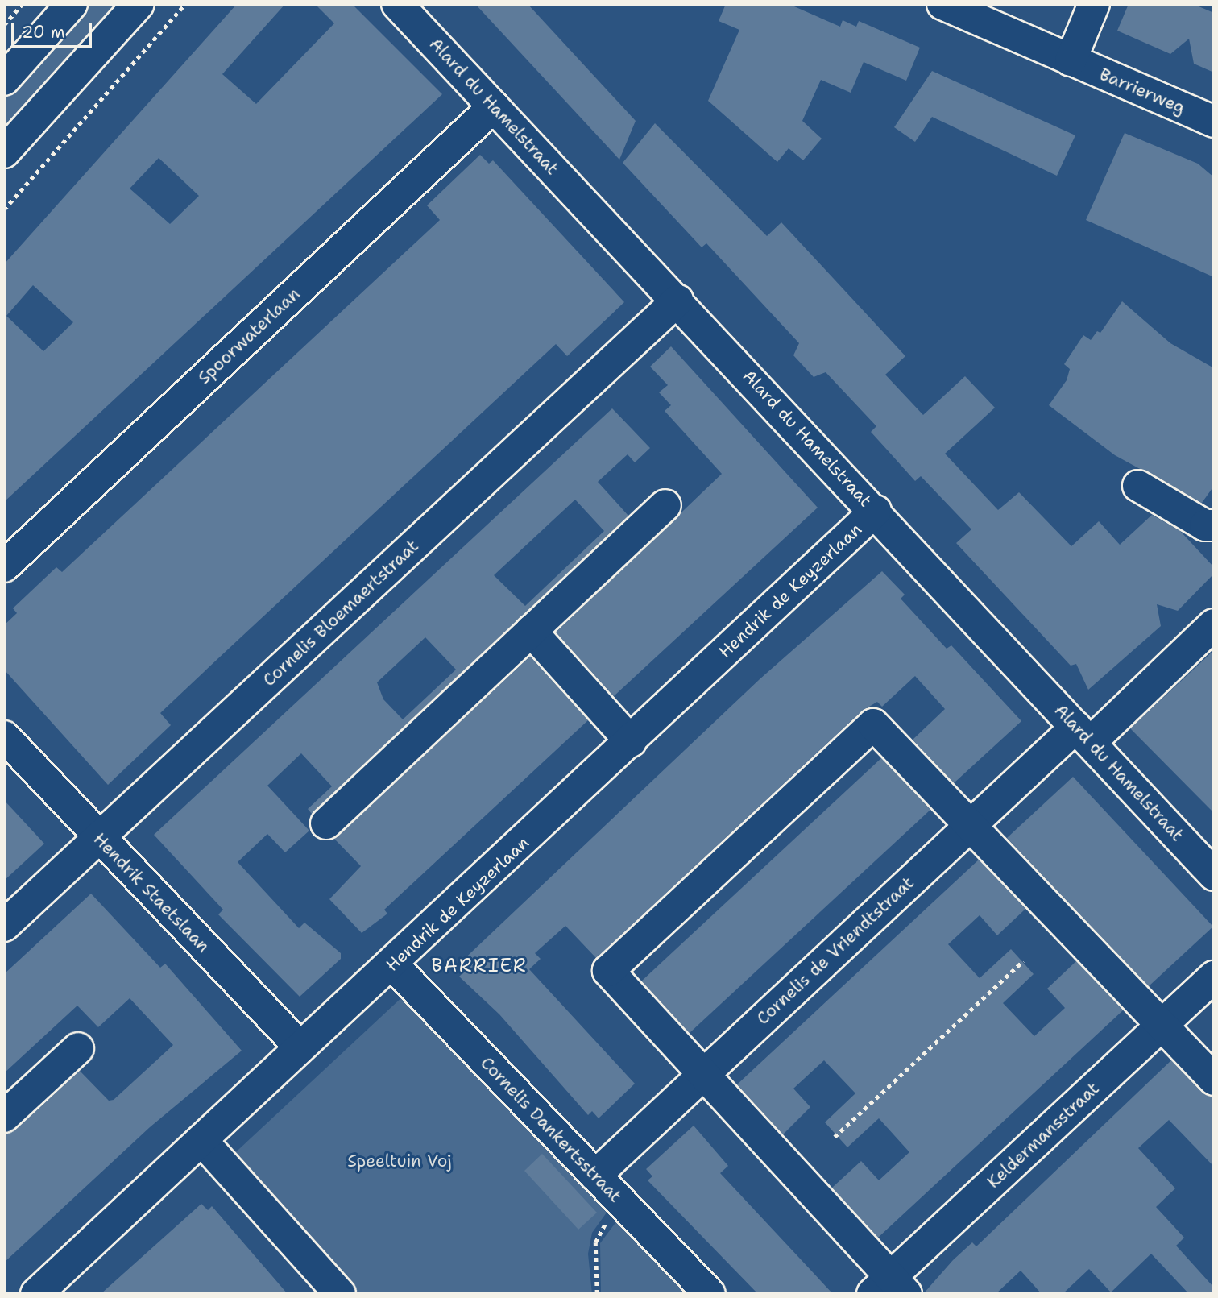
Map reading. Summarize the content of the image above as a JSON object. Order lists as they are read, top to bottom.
{
  "streets": {
    "street": [
      "Barrierweg",
      "Alard du Hamelstraat",
      "Spoorwaterlaan",
      "Hendrik de Keyzerlaan",
      "Cornelis Bloemaertstraat",
      "Hendrik Staetslaan",
      "Cornelis de Vriendtstraat",
      "Cornelis Dankertsstraat",
      "Keldermansstraat"
    ]
  },
  "crossings": [
    ["Alard du Hamelstraat", "Spoorwaterlaan"],
    ["Alard du Hamelstraat", "Hendrik de Keyzerlaan"],
    ["Alard du Hamelstraat", "Cornelis Bloemaertstraat"],
    ["Alard du Hamelstraat", "Cornelis de Vriendtstraat"],
    ["Hendrik de Keyzerlaan", "Hendrik Staetslaan"],
    ["Hendrik de Keyzerlaan", "Cornelis Dankertsstraat"],
    ["Cornelis Bloemaertstraat", "Hendrik Staetslaan"],
    ["Cornelis de Vriendtstraat", "Cornelis Dankertsstraat"]
  ],
  "districts": ["BARRIER"],
  "parks": ["Speeltuin Voj"],
  "scale_bar": "20 m"
}
